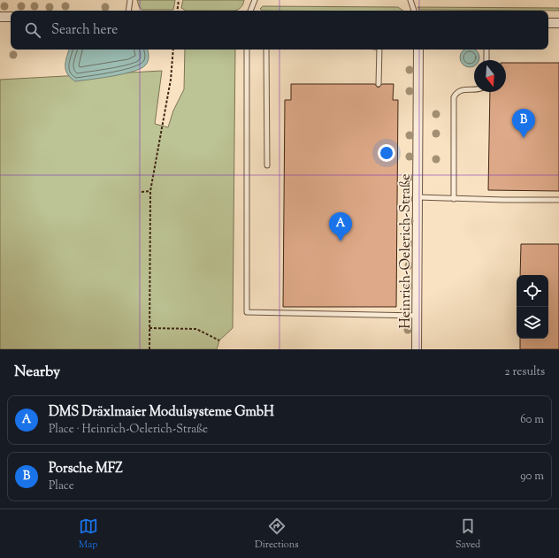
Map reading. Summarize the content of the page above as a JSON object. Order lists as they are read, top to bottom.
{
  "streets": {
    "street": ["Heinrich-Oelerich-Straße"]
  },
  "north": "bottom",
  "page": {
    "search": "Search here",
    "pins": ["B", "A"],
    "heading": ["Nearby", "2 results"],
    "list": [
      {
        "mark": "A",
        "name": "DMS Dräxlmaier Modulsysteme GmbH",
        "note": "Place · Heinrich-Oelerich-Straße",
        "value": "60 m"
      },
      {
        "mark": "B",
        "name": "Porsche MFZ",
        "note": "Place",
        "value": "90 m"
      }
    ],
    "nav": ["Map", "Directions", "Saved"]
  }
}
